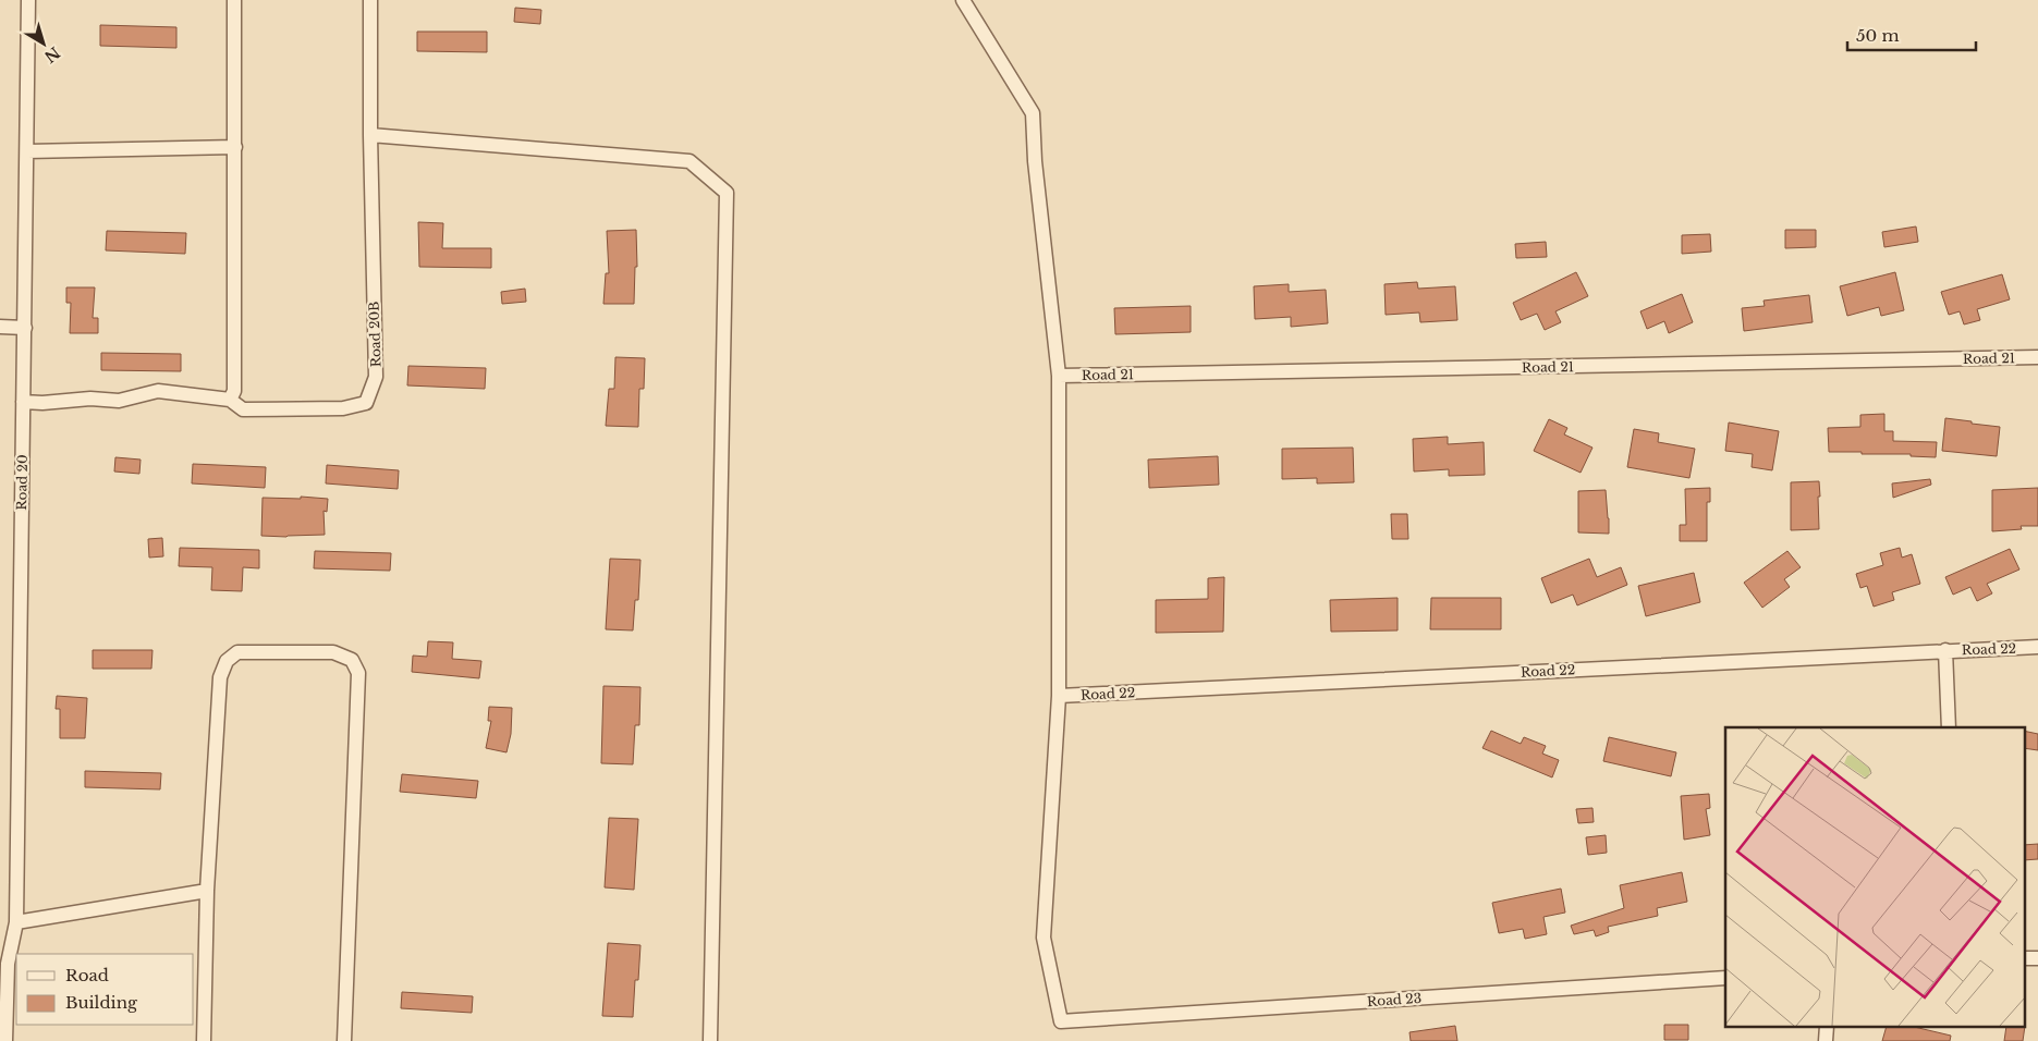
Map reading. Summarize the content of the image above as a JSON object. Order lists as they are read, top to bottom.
{
  "streets": {
    "street": [
      "Road 20B",
      "Road 21",
      "Road 20",
      "Road 22",
      "Road 23"
    ]
  },
  "crossings": [
    ["Road 22", "Road 23"]
  ],
  "legend": ["Road", "Building"],
  "scale_bar": "50 m",
  "north": "bottom right"
}
